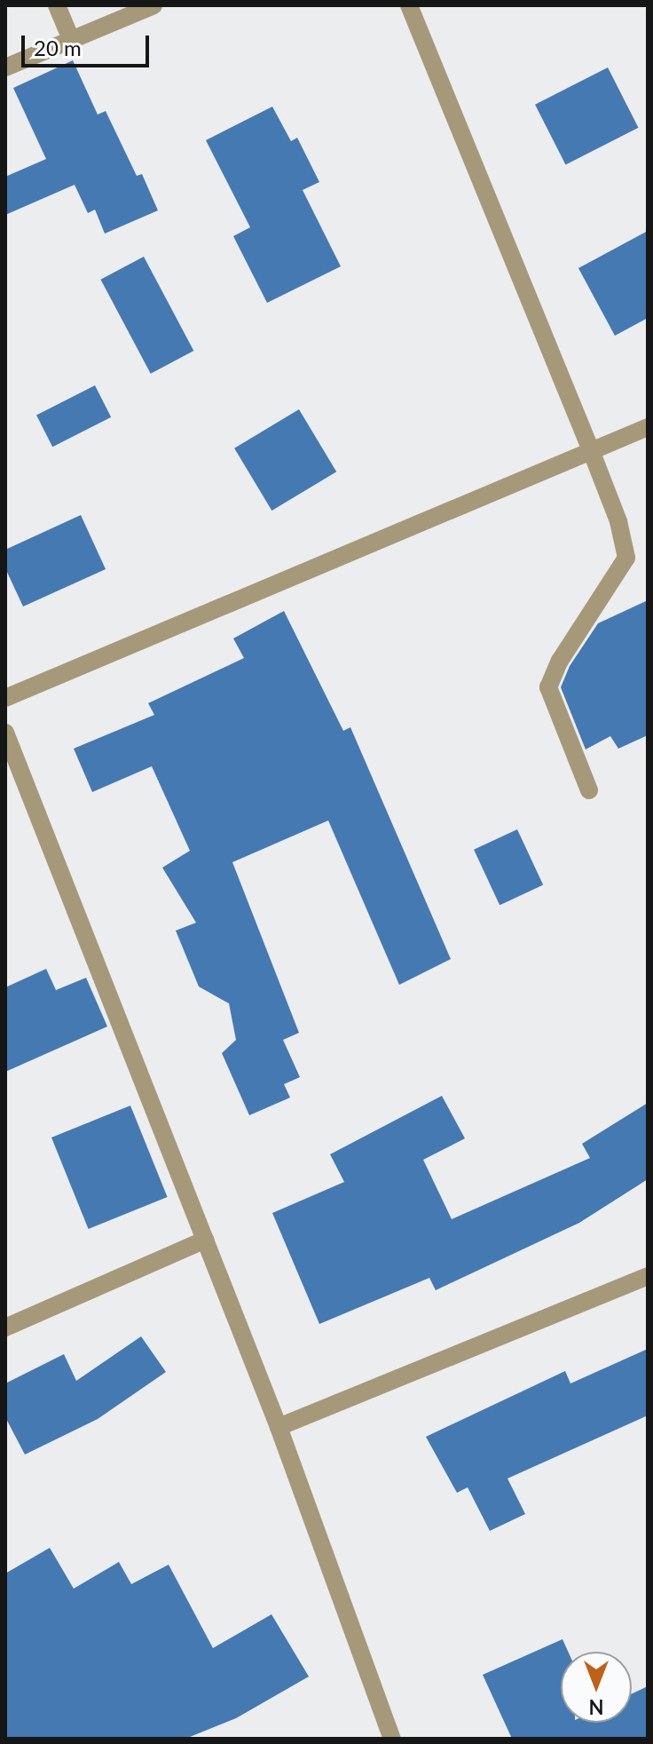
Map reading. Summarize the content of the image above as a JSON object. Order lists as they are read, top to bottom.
{
  "scale_bar": "20 m",
  "north": "bottom"
}
